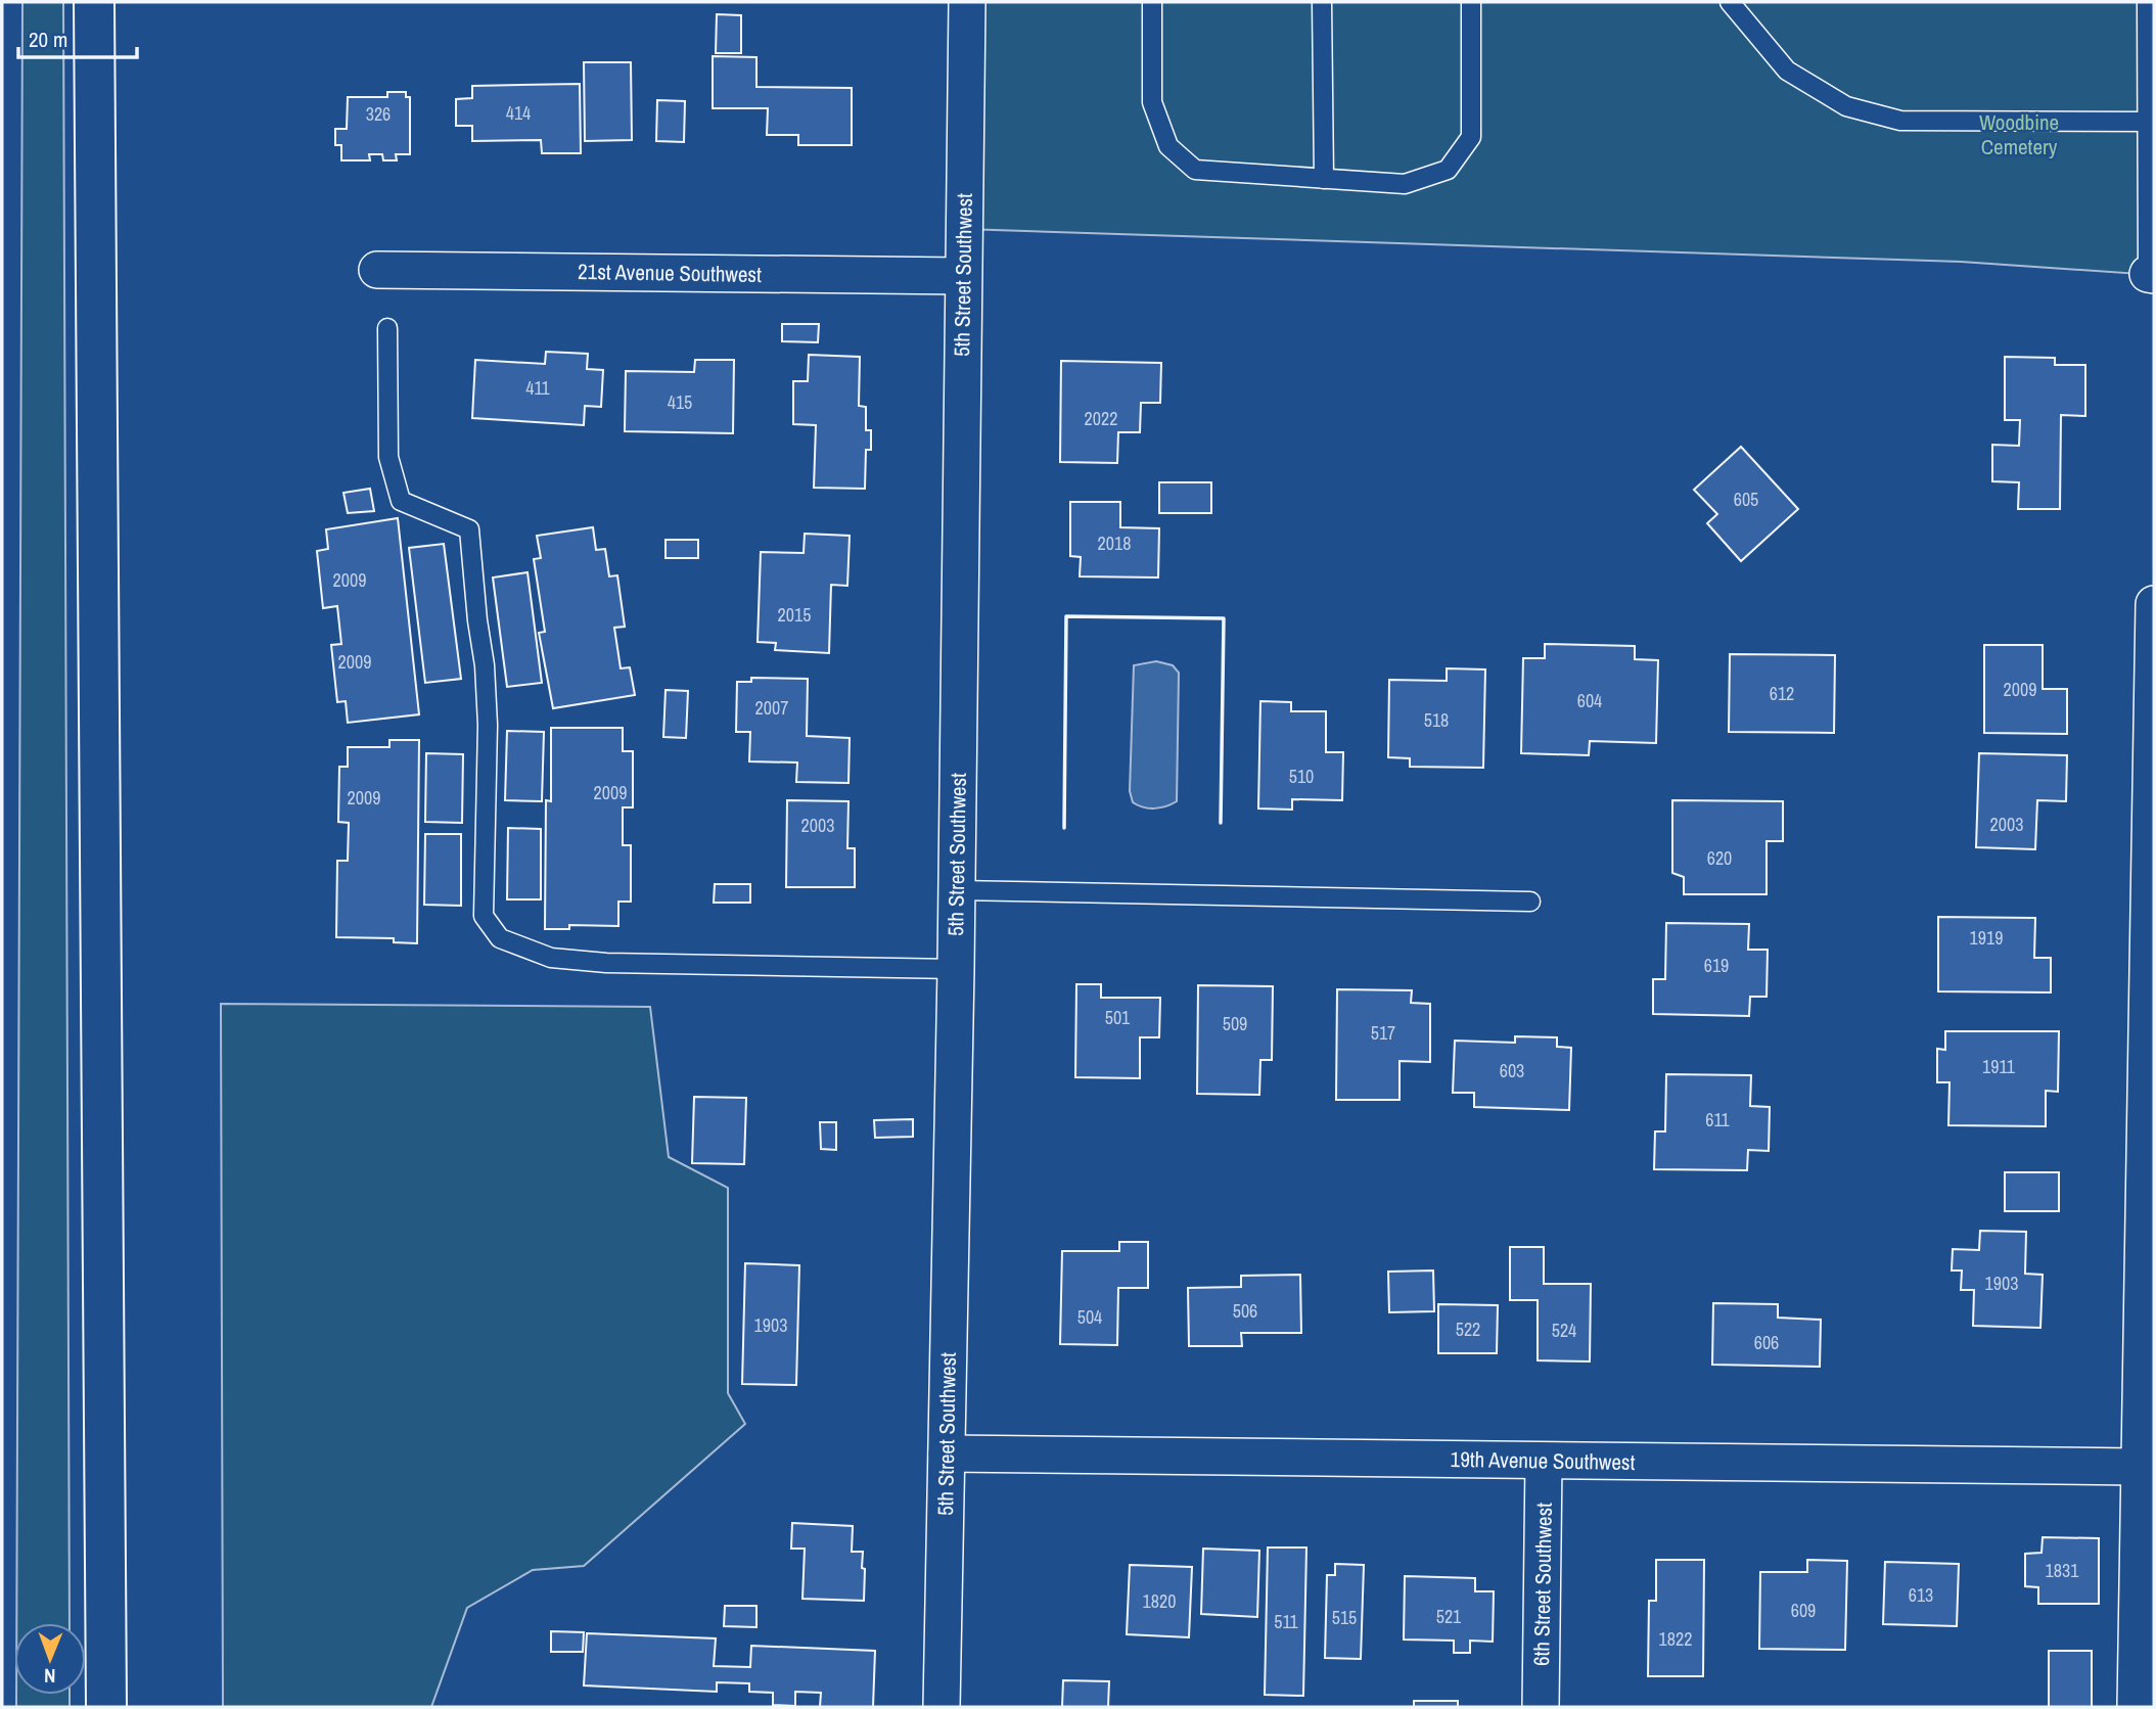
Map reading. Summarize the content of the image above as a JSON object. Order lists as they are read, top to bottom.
{
  "streets": {
    "street": [
      "21st Avenue Southwest",
      "5th Street Southwest",
      "19th Avenue Southwest",
      "6th Street Southwest"
    ]
  },
  "crossings": [
    ["21st Avenue Southwest", "5th Street Southwest"],
    ["5th Street Southwest", "19th Avenue Southwest"],
    ["19th Avenue Southwest", "6th Street Southwest"]
  ],
  "parks": ["Woodbine Cemetery"],
  "house_numbers": [
    "414",
    "326",
    "411",
    "415",
    "2022",
    "605",
    "2018",
    "2009",
    "2015",
    "2009",
    "2009",
    "612",
    "604",
    "2007",
    "518",
    "510",
    "2009",
    "2009",
    "2003",
    "2003",
    "620",
    "1919",
    "619",
    "501",
    "509",
    "517",
    "1911",
    "603",
    "611",
    "1903",
    "506",
    "504",
    "1903",
    "522",
    "524",
    "606",
    "1831",
    "613",
    "1820",
    "609",
    "521",
    "515",
    "511",
    "1822"
  ],
  "scale_bar": "20 m",
  "north": "bottom"
}
